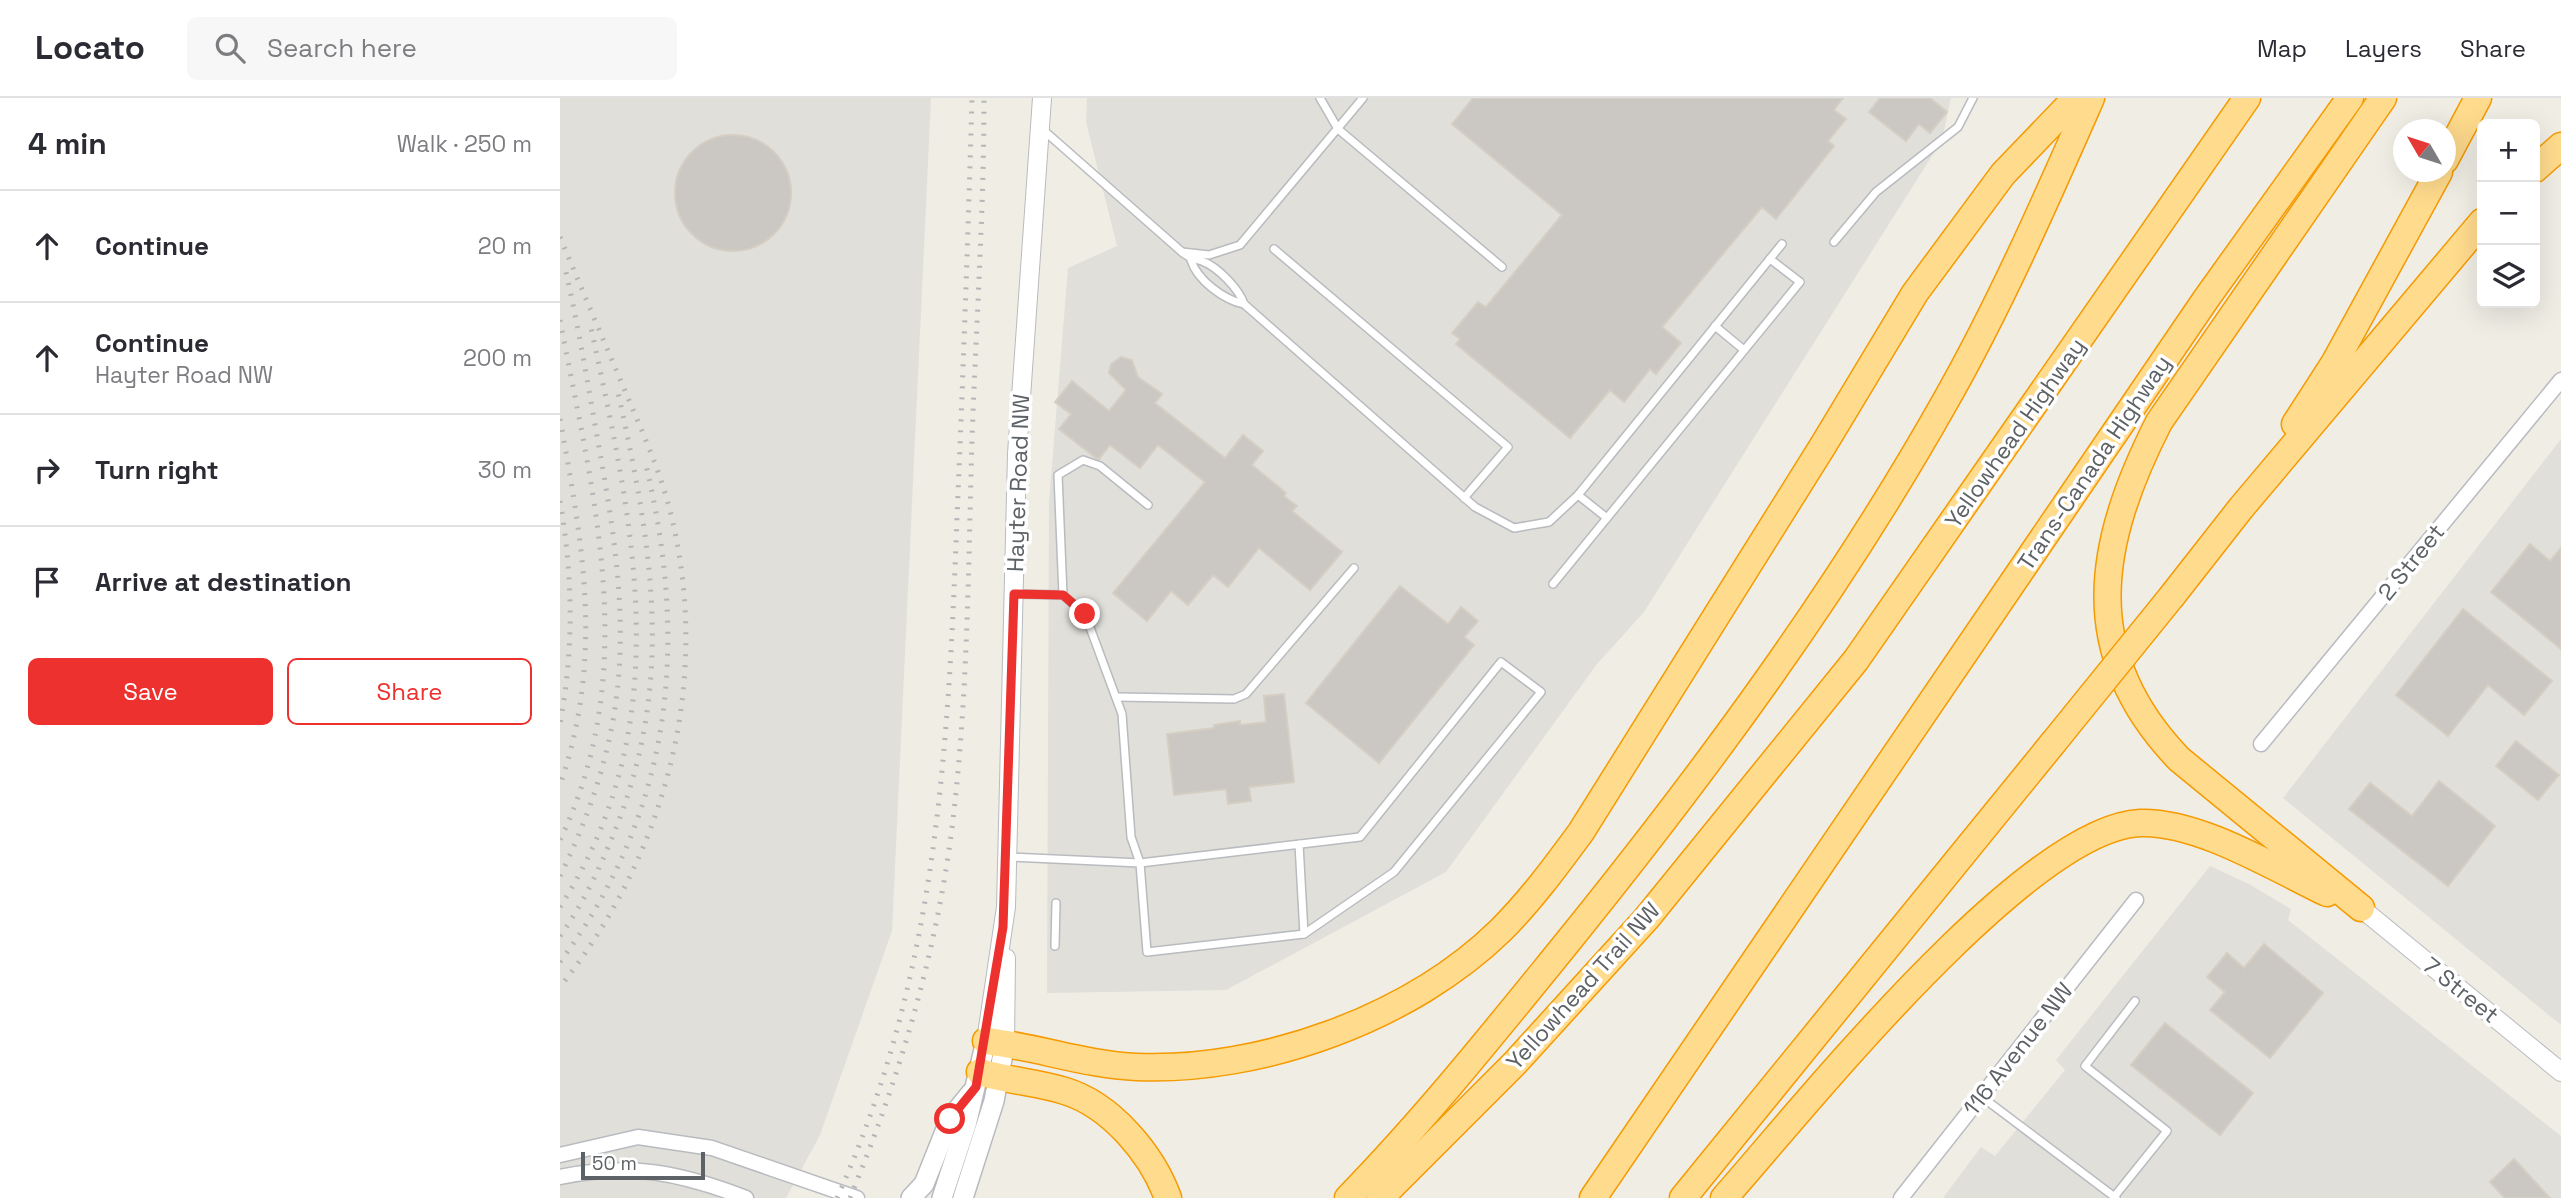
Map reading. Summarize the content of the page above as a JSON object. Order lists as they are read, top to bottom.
{
  "streets": {
    "highway": ["Yellowhead Highway", "Trans-Canada Highway", "Yellowhead Trail NW"],
    "street": [
      "Hayter Road NW",
      "2 Street",
      "7 Street",
      "116 Avenue NW"
    ]
  },
  "crossings": [
    ["Yellowhead Highway", "Yellowhead Trail NW"]
  ],
  "scale_bar": "50 m",
  "north": "top left",
  "page": {
    "header": "Locato",
    "search": "Search here",
    "nav": ["Map", "Layers", "Share"],
    "heading": ["4 min", "Walk · 250 m"],
    "map_buttons": ["+", "−"],
    "list": [
      ["Continue", "20 m"],
      ["Continue", "Hayter Road NW", "200 m"],
      ["Turn right", "30 m"],
      "Arrive at destination"
    ],
    "buttons": ["Save", "Share"],
    "scale": "50 m"
  }
}
